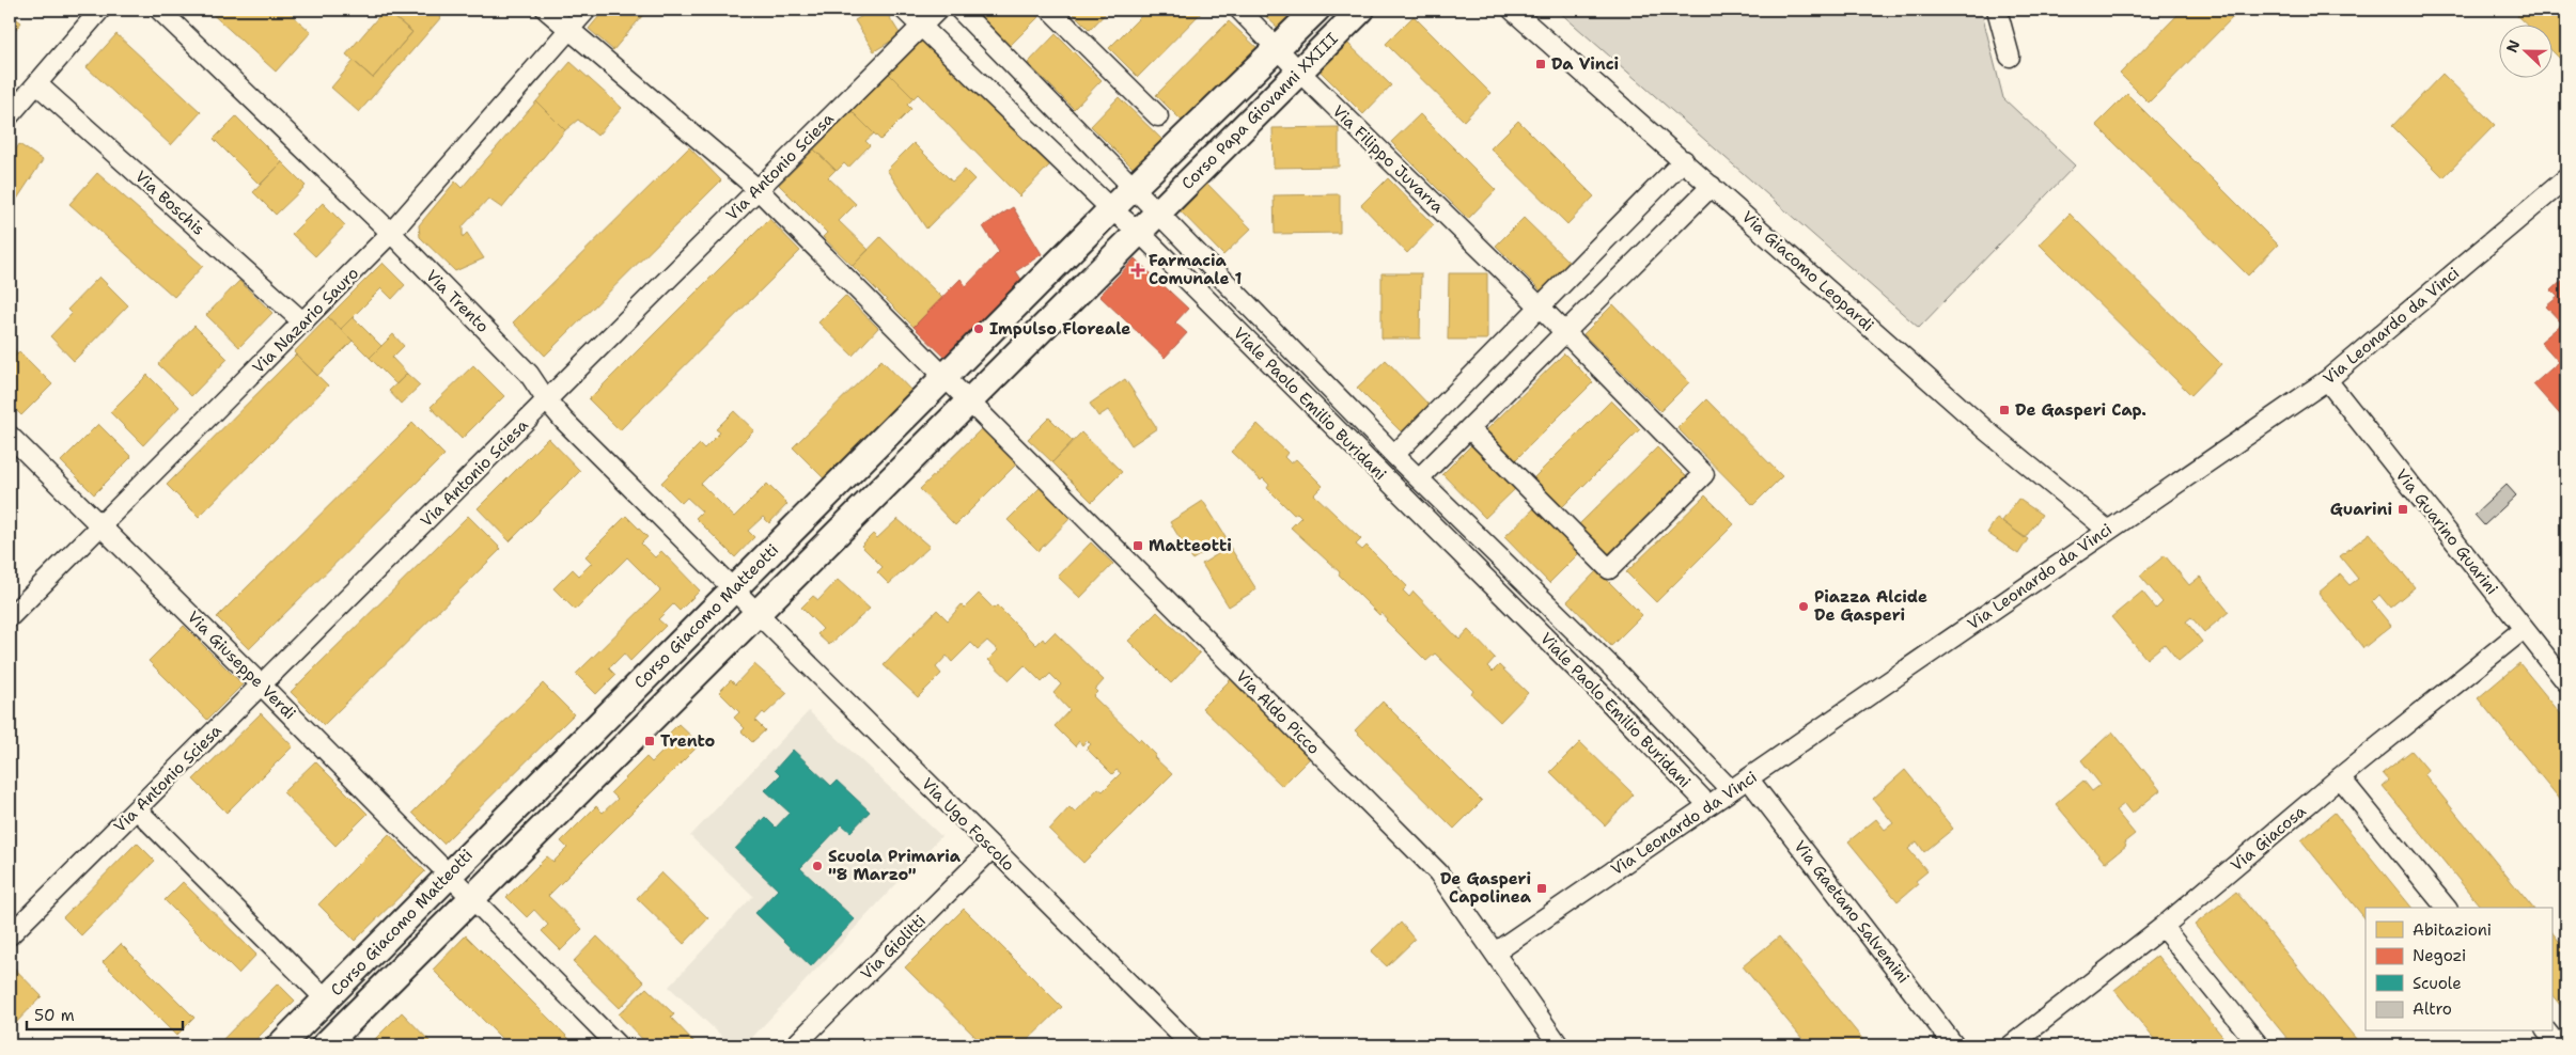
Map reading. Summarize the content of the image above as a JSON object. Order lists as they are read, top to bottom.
{
  "streets": {
    "street": [
      "Corso Papa Giovanni XXIII",
      "Via Filippo Juvarra",
      "Via Antonio Sciesa",
      "Via Boschis",
      "Via Giacomo Leopardi",
      "Via Trento",
      "Via Nazario Sauro",
      "Via Leonardo da Vinci",
      "Viale Paolo Emilio Buridani",
      "Via Guarino Guarini",
      "Corso Giacomo Matteotti",
      "Via Giuseppe Verdi",
      "Via Aldo Picco",
      "Via Ugo Foscolo",
      "Via Giacosa",
      "Via Gaetano Salvemini",
      "Via Giolitti"
    ]
  },
  "crossings": [
    ["Corso Papa Giovanni XXIII", "Via Filippo Juvarra"],
    ["Corso Papa Giovanni XXIII", "Viale Paolo Emilio Buridani"],
    ["Corso Papa Giovanni XXIII", "Corso Giacomo Matteotti"],
    ["Via Antonio Sciesa", "Via Trento"],
    ["Via Antonio Sciesa", "Viale Paolo Emilio Buridani"],
    ["Via Antonio Sciesa", "Via Giuseppe Verdi"],
    ["Via Antonio Sciesa", "Via Aldo Picco"],
    ["Via Boschis", "Via Nazario Sauro"],
    ["Via Giacomo Leopardi", "Via Leonardo da Vinci"],
    ["Via Trento", "Via Nazario Sauro"],
    ["Via Trento", "Corso Giacomo Matteotti"],
    ["Via Trento", "Via Ugo Foscolo"],
    ["Via Nazario Sauro", "Via Giuseppe Verdi"],
    ["Via Nazario Sauro", "Via Aldo Picco"],
    ["Via Leonardo da Vinci", "Viale Paolo Emilio Buridani"],
    ["Via Leonardo da Vinci", "Via Guarino Guarini"],
    ["Via Leonardo da Vinci", "Via Aldo Picco"],
    ["Via Leonardo da Vinci", "Via Gaetano Salvemini"],
    ["Viale Paolo Emilio Buridani", "Corso Giacomo Matteotti"],
    ["Via Guarino Guarini", "Via Giacosa"],
    ["Corso Giacomo Matteotti", "Via Giuseppe Verdi"],
    ["Corso Giacomo Matteotti", "Via Aldo Picco"],
    ["Corso Giacomo Matteotti", "Via Ugo Foscolo"],
    ["Via Ugo Foscolo", "Via Giolitti"]
  ],
  "places": {
    "transit": [
      "Da Vinci",
      "De Gasperi Cap.",
      "Guarini",
      "Matteotti",
      "Trento",
      "De Gasperi Capolinea"
    ],
    "health": ["Farmacia Comunale 1"],
    "other": ["Impulso Floreale", "Piazza Alcide De Gasperi", "Scuola Primaria \"8 Marzo\""]
  },
  "legend": [
    "Abitazioni",
    "Negozi",
    "Scuole",
    "Altro"
  ],
  "scale_bar": "50 m",
  "north": "left"
}
